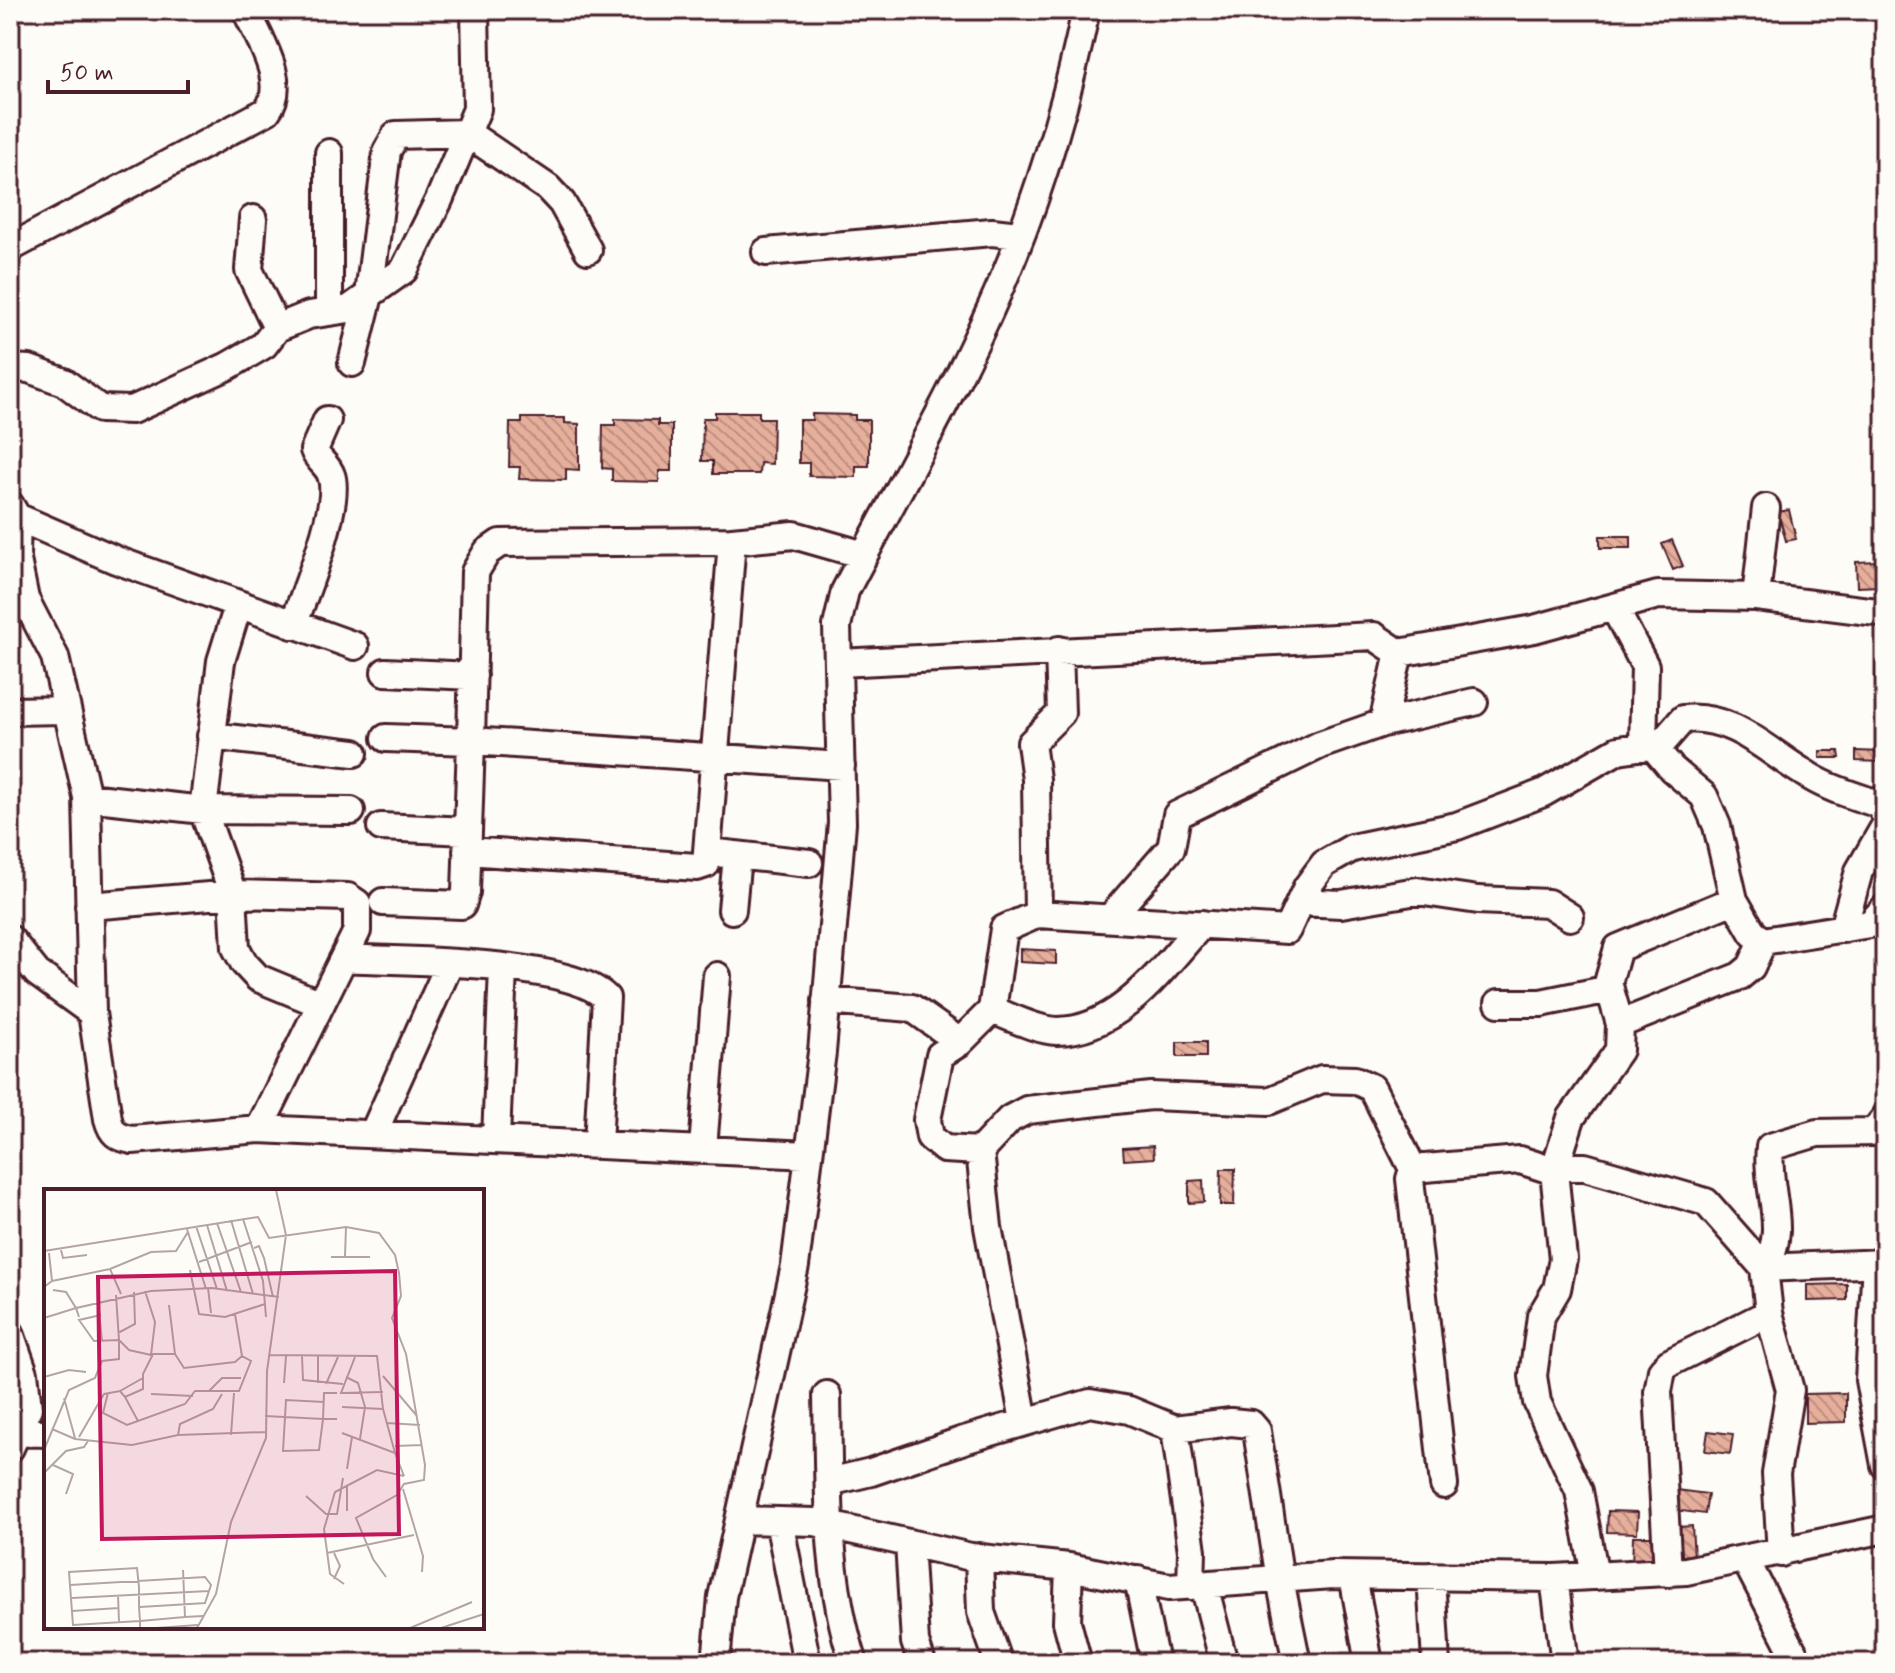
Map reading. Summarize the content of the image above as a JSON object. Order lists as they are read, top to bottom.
{
  "scale_bar": "50 m"
}
